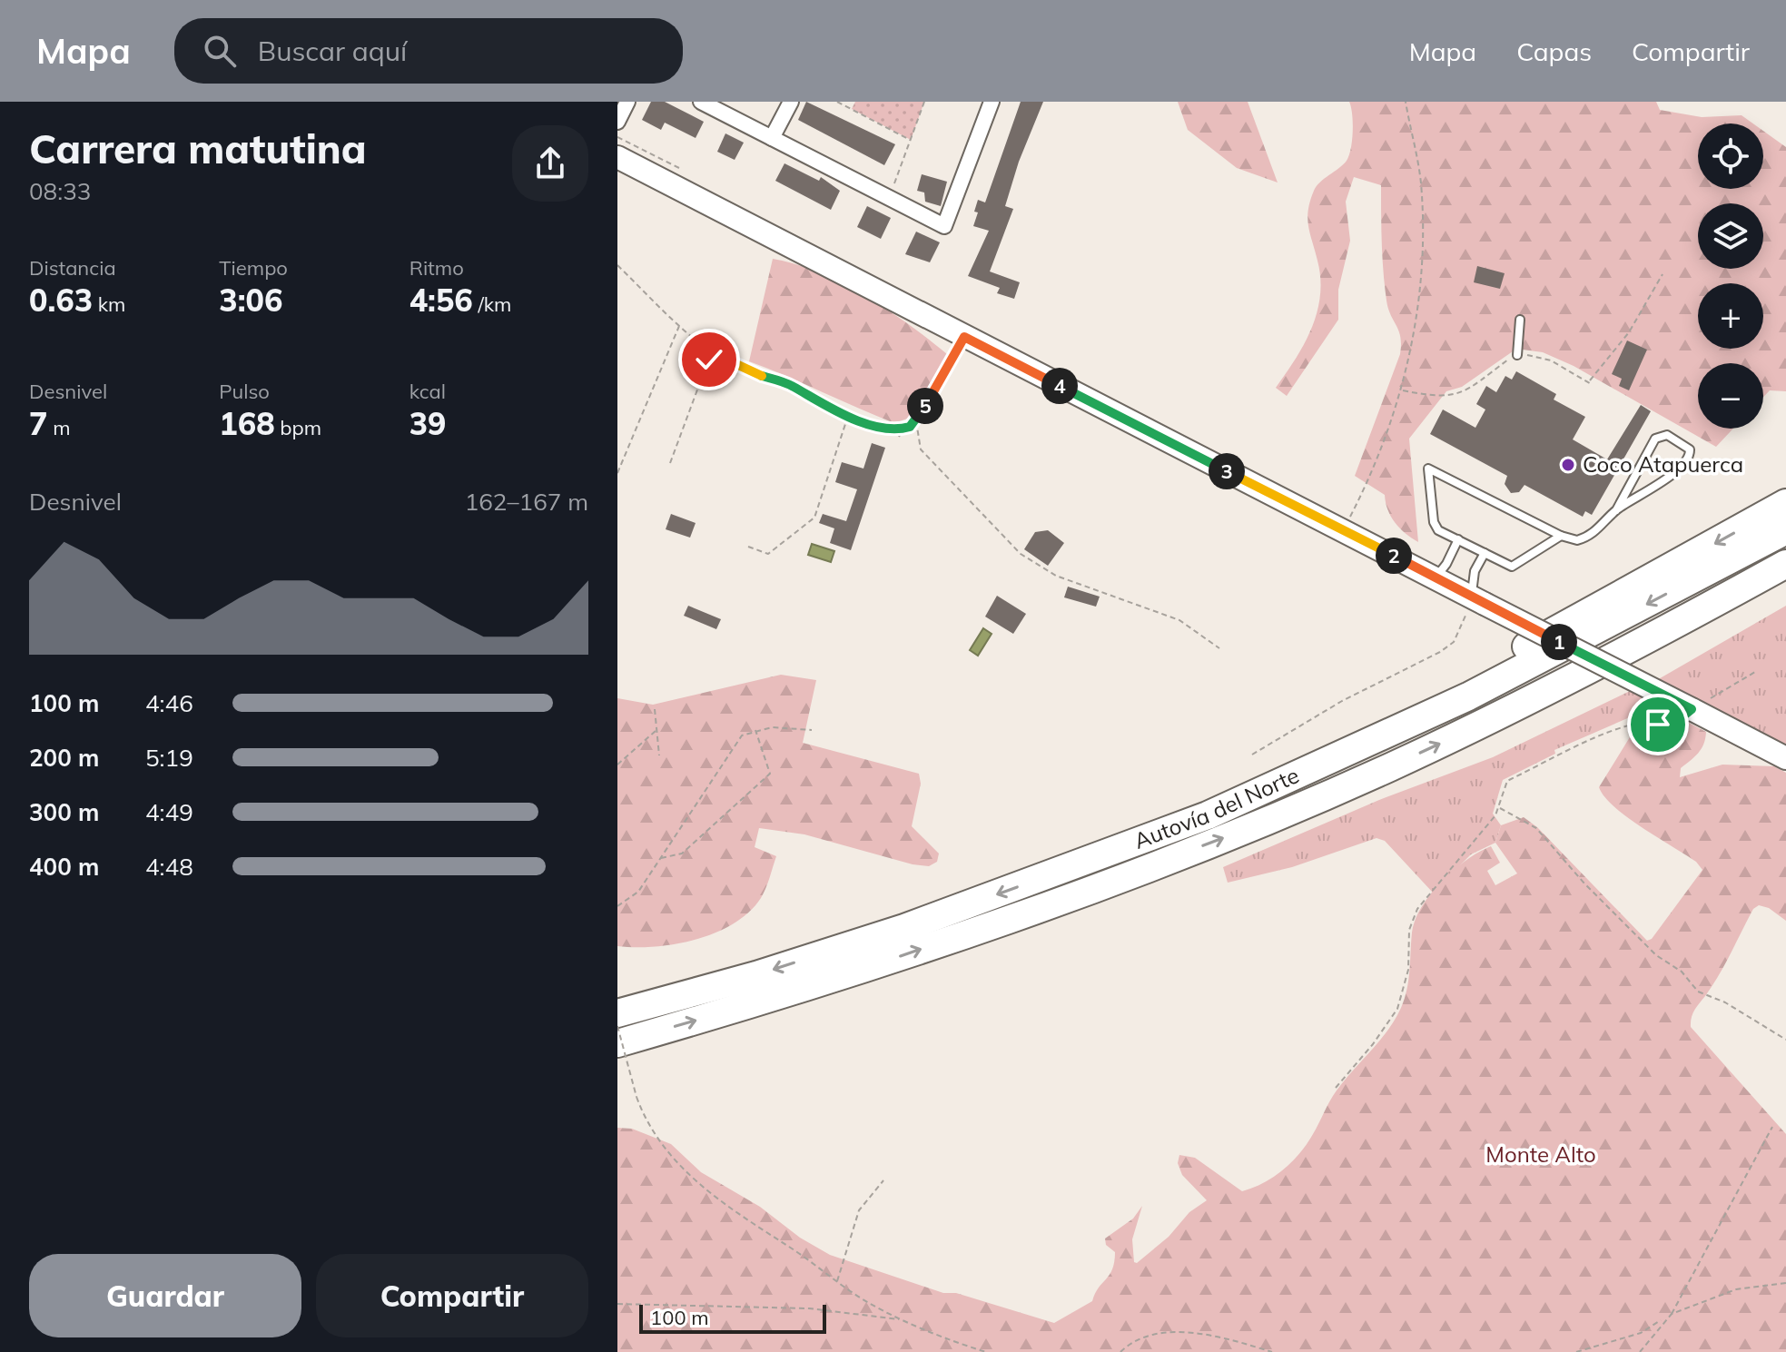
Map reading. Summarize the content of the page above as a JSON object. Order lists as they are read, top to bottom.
{
  "streets": {
    "highway": ["Autovía del Norte"]
  },
  "parks": ["Monte Alto"],
  "places": ["Coco Atapuerca"],
  "scale_bar": "100 m",
  "page": {
    "header": "Mapa",
    "search": "Buscar aquí",
    "nav": ["Mapa", "Capas", "Compartir"],
    "heading": ["Carrera matutina", "08:33"],
    "map_buttons": ["+", "−"],
    "stats": [
      ["Distancia", "0.63 km"],
      ["Tiempo", "3:06"],
      ["Ritmo", "4:56 /km"],
      ["Desnivel", "7 m"],
      ["Pulso", "168 bpm"],
      ["kcal", "39"]
    ],
    "pins": [
      "4",
      "5",
      "3",
      "2",
      "1"
    ],
    "chart": ["Desnivel", "162–167 m"],
    "list": [
      {
        "name": "100 m",
        "note": "4:46"
      },
      {
        "name": "200 m",
        "note": "5:19"
      },
      {
        "name": "300 m",
        "note": "4:49"
      },
      {
        "name": "400 m",
        "note": "4:48"
      }
    ],
    "buttons": ["Guardar", "Compartir"],
    "scale": "100 m"
  }
}
